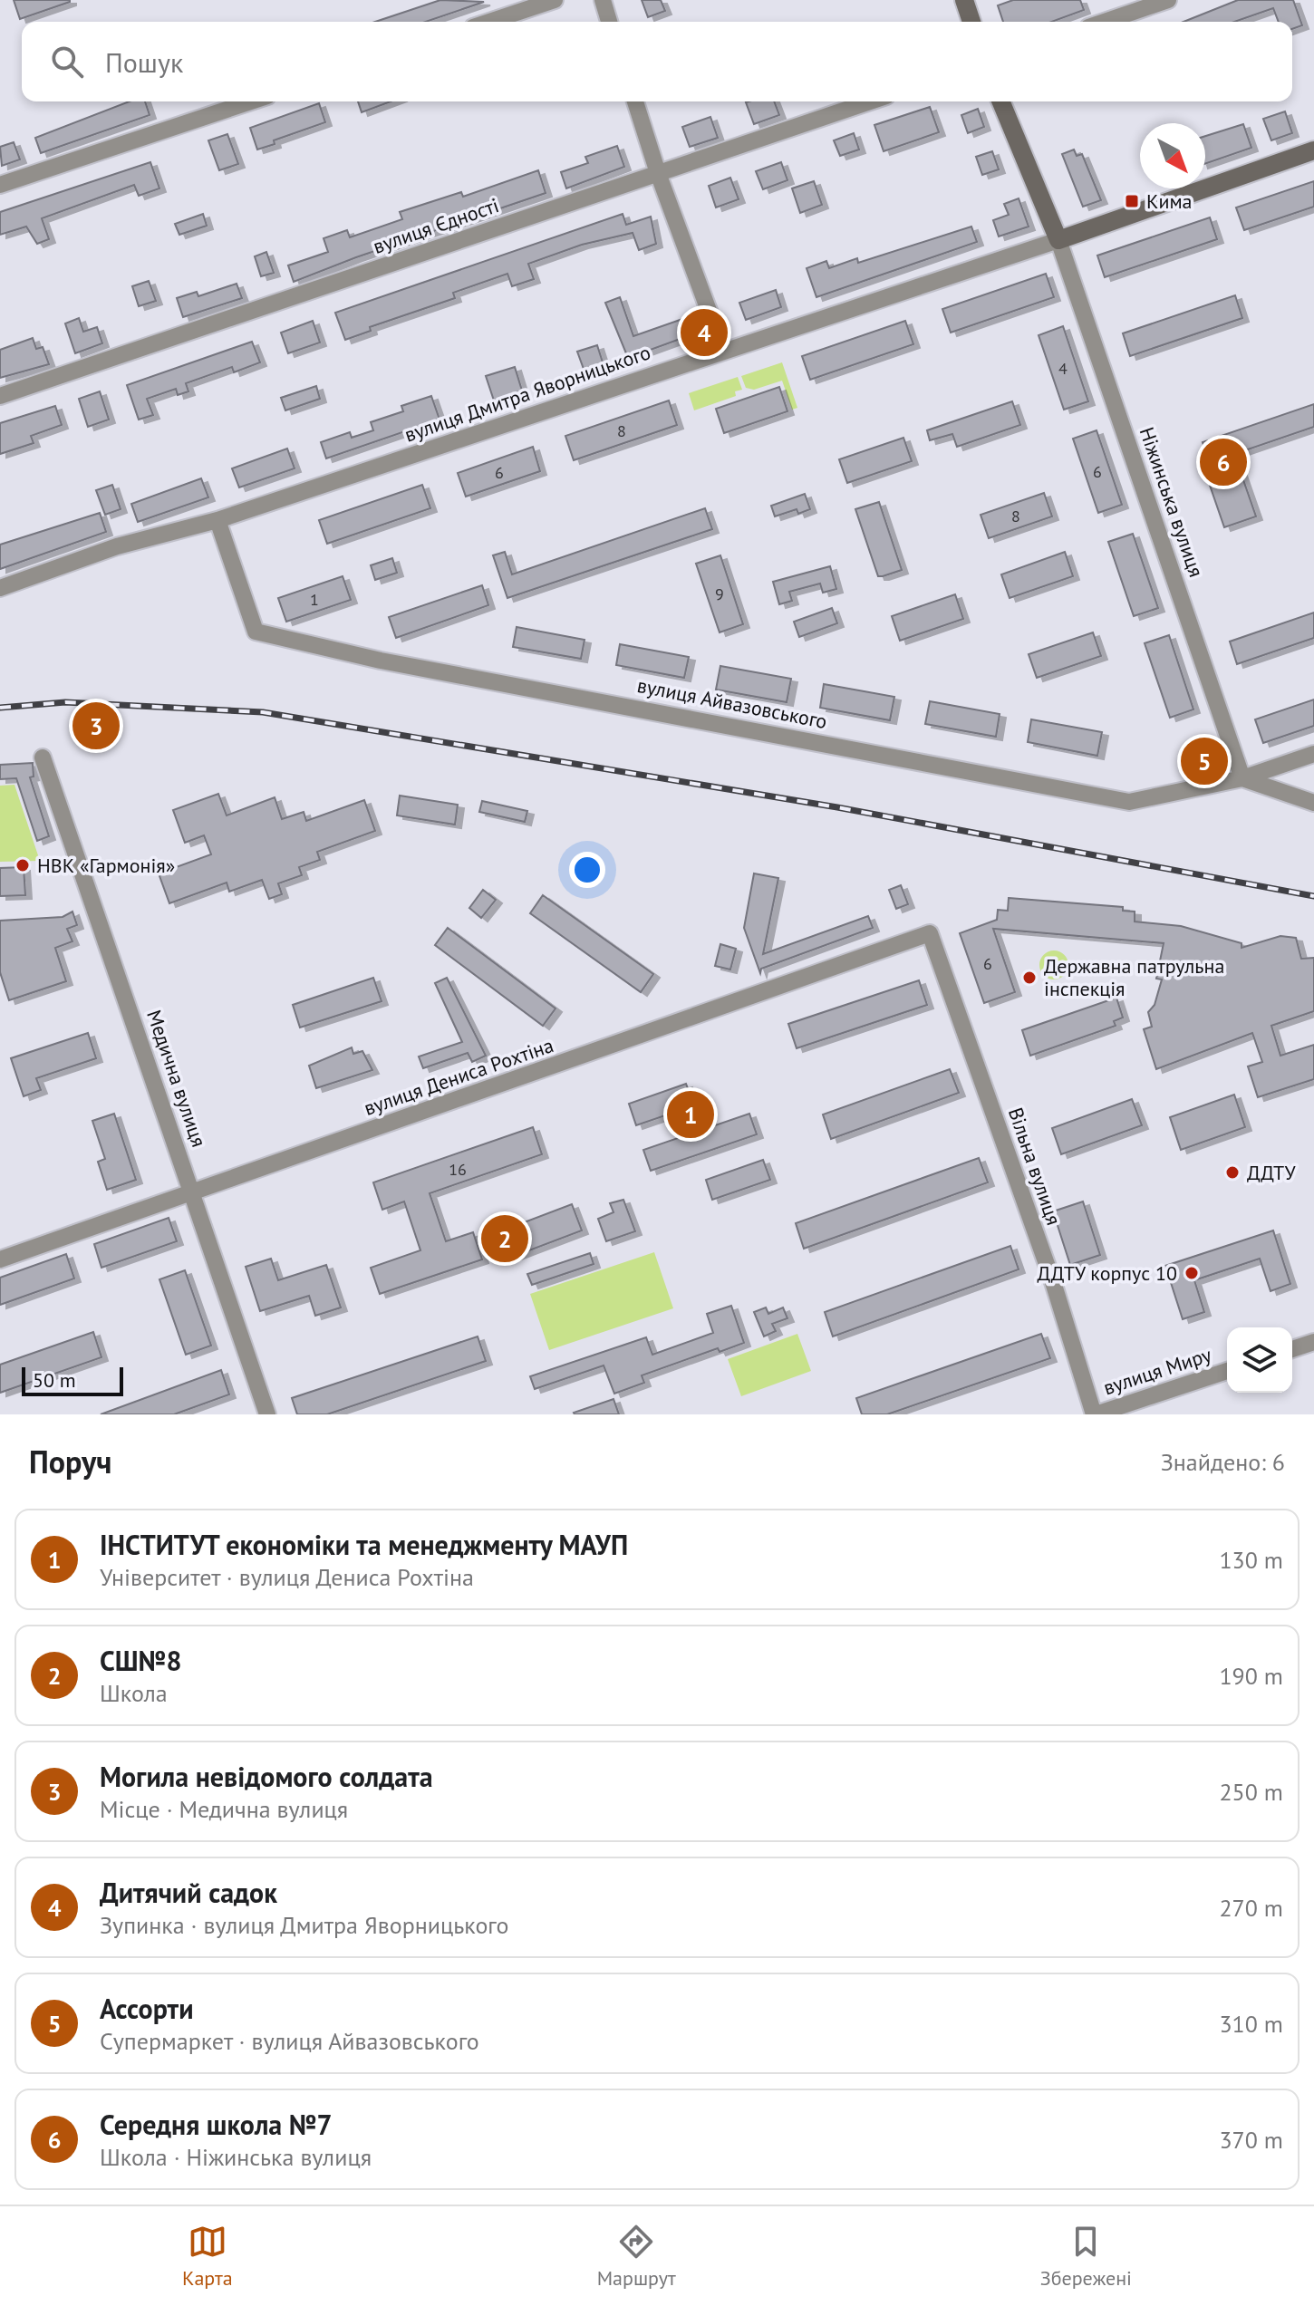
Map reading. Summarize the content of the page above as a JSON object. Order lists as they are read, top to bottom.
{
  "streets": {
    "street": [
      "вулиця Єдності",
      "вулиця Дмитра Яворницького",
      "Ніжинська вулиця",
      "вулиця Айвазовського",
      "вулиця Дениса Рохтіна",
      "Медична вулиця",
      "Вільна вулиця",
      "вулиця Миру"
    ]
  },
  "crossings": [
    ["вулиця Дмитра Яворницького", "Ніжинська вулиця"],
    ["вулиця Дмитра Яворницького", "вулиця Айвазовського"],
    ["Ніжинська вулиця", "вулиця Айвазовського"],
    ["вулиця Дениса Рохтіна", "Медична вулиця"],
    ["вулиця Дениса Рохтіна", "Вільна вулиця"],
    ["Вільна вулиця", "вулиця Миру"]
  ],
  "places": {
    "transit": ["Кима"],
    "other": [
      "НВК «Гармонія»",
      "Державна патрульна інспекція",
      "ДДТУ",
      "ДДТУ корпус 10"
    ]
  },
  "house_numbers": [
    "4",
    "8",
    "6",
    "6",
    "8",
    "9",
    "1",
    "6",
    "16"
  ],
  "scale_bar": "50 m",
  "north": "bottom right",
  "page": {
    "search": "Пошук",
    "pins": [
      "4",
      "6",
      "3",
      "5",
      "1",
      "2"
    ],
    "scale": "50 m",
    "heading": ["Поруч", "Знайдено: 6"],
    "list": [
      {
        "mark": "1",
        "name": "ІНСТИТУТ економіки та менеджменту МАУП",
        "note": "Університет · вулиця Дениса Рохтіна",
        "value": "130 m"
      },
      {
        "mark": "2",
        "name": "СШ№8",
        "note": "Школа",
        "value": "190 m"
      },
      {
        "mark": "3",
        "name": "Могила невідомого солдата",
        "note": "Місце · Медична вулиця",
        "value": "250 m"
      },
      {
        "mark": "4",
        "name": "Дитячий садок",
        "note": "Зупинка · вулиця Дмитра Яворницького",
        "value": "270 m"
      },
      {
        "mark": "5",
        "name": "Ассорти",
        "note": "Супермаркет · вулиця Айвазовського",
        "value": "310 m"
      },
      {
        "mark": "6",
        "name": "Середня школа №7",
        "note": "Школа · Ніжинська вулиця",
        "value": "370 m"
      }
    ],
    "nav": ["Карта", "Маршрут", "Збережені"]
  }
}
